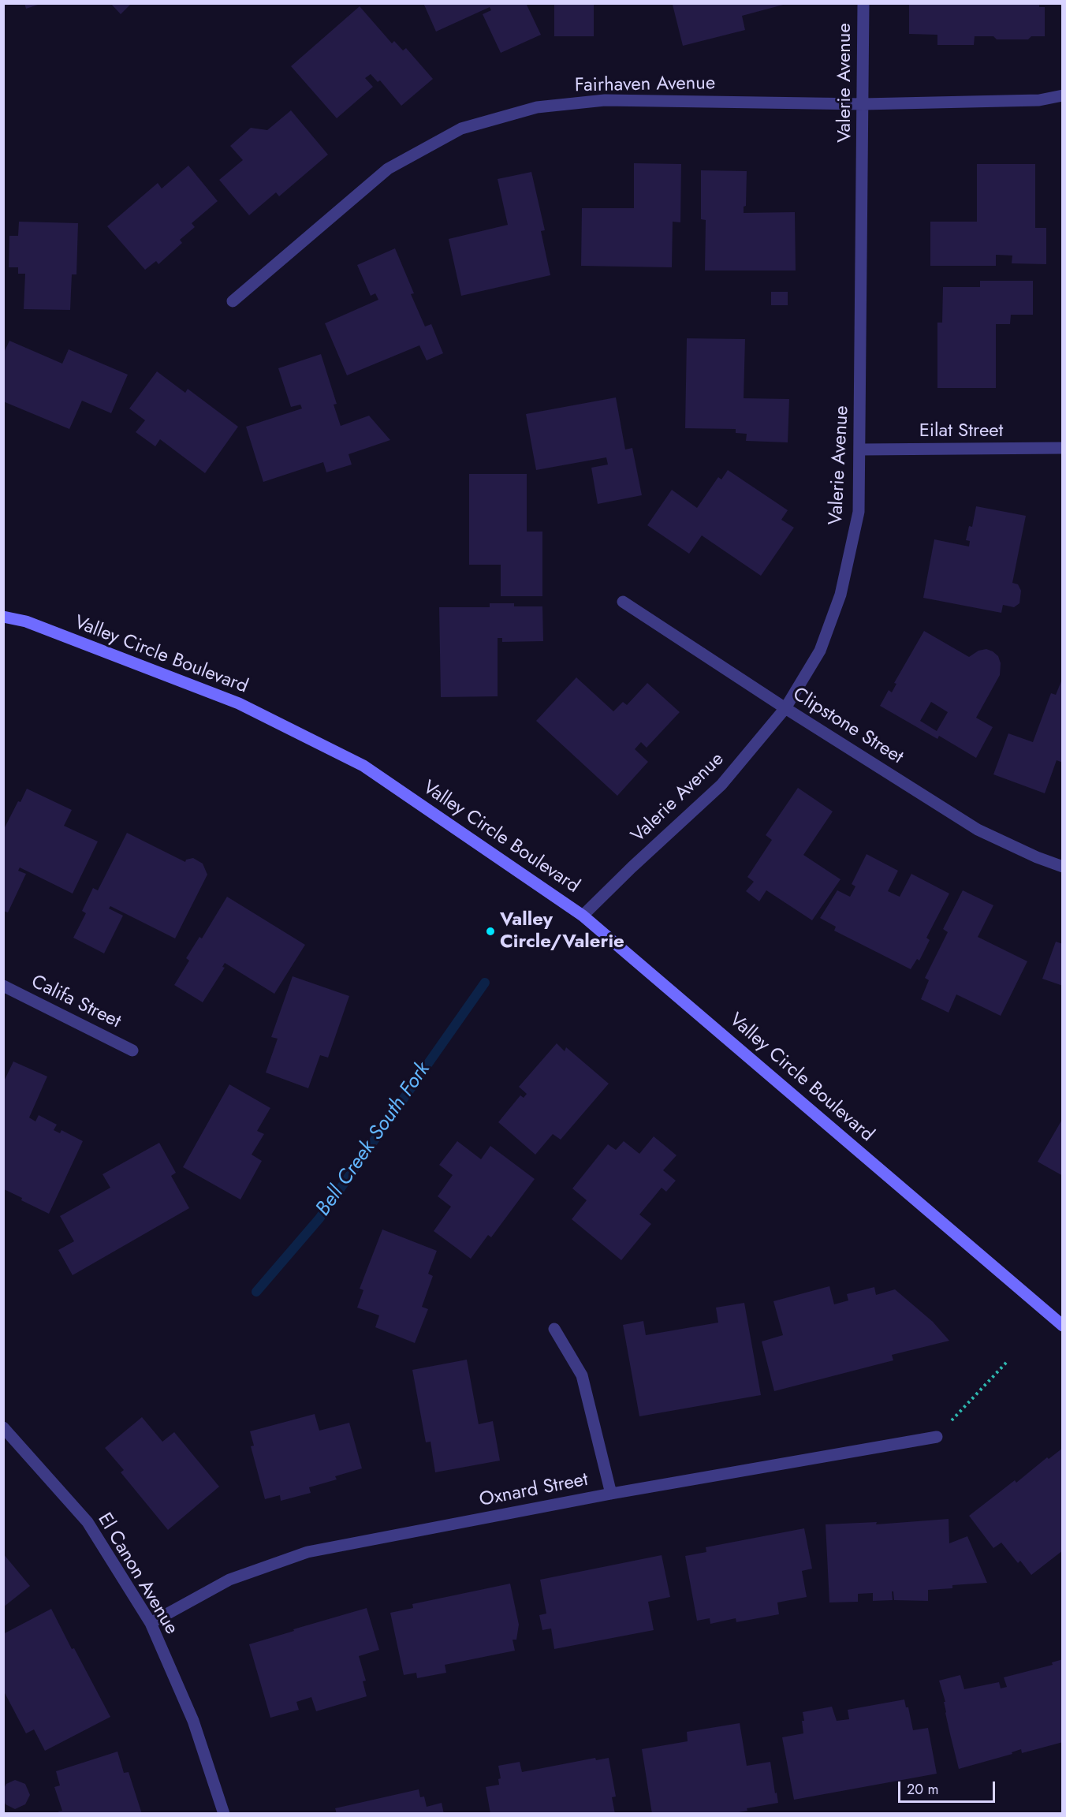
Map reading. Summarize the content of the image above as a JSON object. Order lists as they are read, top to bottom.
{
  "streets": {
    "main road": ["Valley Circle Boulevard"],
    "street": [
      "Valerie Avenue",
      "Fairhaven Avenue",
      "Eilat Street",
      "Clipstone Street",
      "Califa Street",
      "Oxnard Street",
      "El Canon Avenue"
    ]
  },
  "crossings": [
    ["Valerie Avenue", "Fairhaven Avenue"],
    ["Valerie Avenue", "Eilat Street"],
    ["Valerie Avenue", "Valley Circle Boulevard"],
    ["Valerie Avenue", "Clipstone Street"],
    ["Oxnard Street", "El Canon Avenue"]
  ],
  "water": ["Bell Creek South Fork"],
  "places": ["Valley Circle/Valerie"],
  "scale_bar": "20 m"
}
